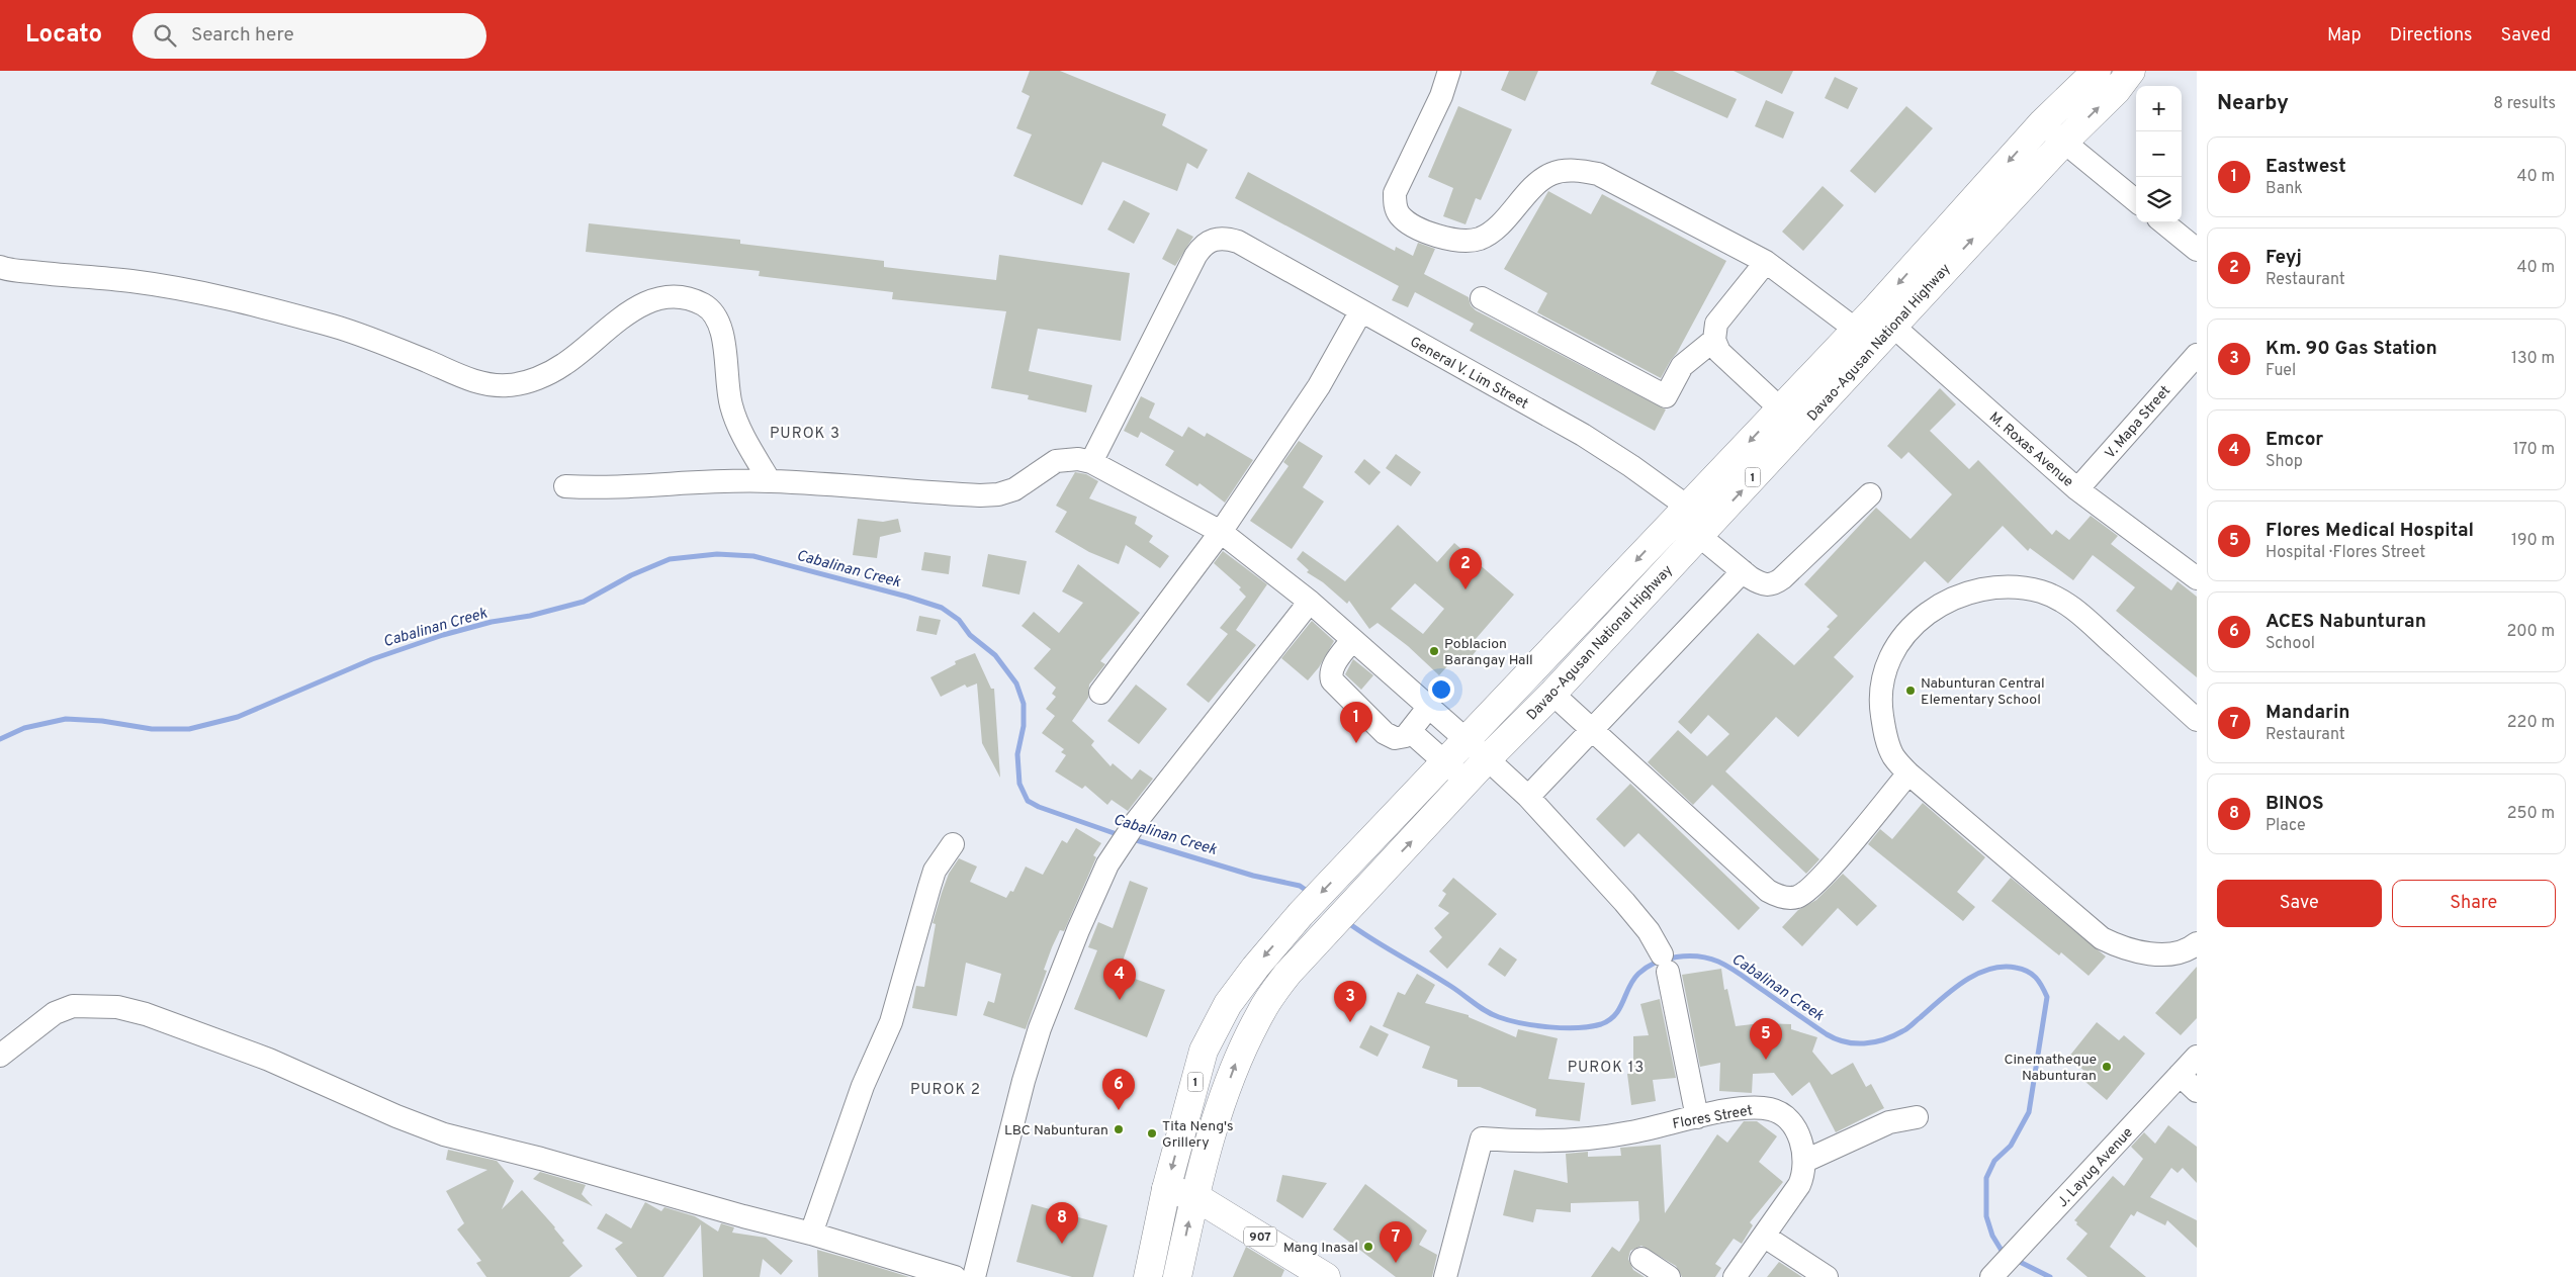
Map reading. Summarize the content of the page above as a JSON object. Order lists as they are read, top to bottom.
{
  "streets": {
    "main road": ["Davao-Agusan National Highway", "1", "907"],
    "street": [
      "General V. Lim Street",
      "V. Mapa Street",
      "M. Roxas Avenue",
      "Flores Street",
      "J. Layug Avenue"
    ]
  },
  "crossings": [
    ["Davao-Agusan National Highway", "General V. Lim Street"],
    ["Davao-Agusan National Highway", "M. Roxas Avenue"],
    ["Davao-Agusan National Highway", "907"],
    ["V. Mapa Street", "M. Roxas Avenue"]
  ],
  "districts": ["PUROK 3", "PUROK 13", "PUROK 2"],
  "water": ["Cabalinan Creek"],
  "places": [
    "Poblacion Barangay Hall",
    "Nabunturan Central Elementary School",
    "Cinematheque Nabunturan",
    "LBC Nabunturan",
    "Tita Neng's Grillery",
    "Mang Inasal"
  ],
  "page": {
    "header": "Locato",
    "search": "Search here",
    "nav": ["Map", "Directions", "Saved"],
    "heading": ["Nearby", "8 results"],
    "map_buttons": ["+", "−"],
    "list": [
      {
        "mark": "1",
        "name": "Eastwest",
        "note": "Bank",
        "value": "40 m"
      },
      {
        "mark": "2",
        "name": "Feyj",
        "note": "Restaurant",
        "value": "40 m"
      },
      {
        "mark": "3",
        "name": "Km. 90 Gas Station",
        "note": "Fuel",
        "value": "130 m"
      },
      {
        "mark": "4",
        "name": "Emcor",
        "note": "Shop",
        "value": "170 m"
      },
      {
        "mark": "5",
        "name": "Flores Medical Hospital",
        "note": "Hospital · Flores Street",
        "value": "190 m"
      },
      {
        "mark": "6",
        "name": "ACES Nabunturan",
        "note": "School",
        "value": "200 m"
      },
      {
        "mark": "7",
        "name": "Mandarin",
        "note": "Restaurant",
        "value": "220 m"
      },
      {
        "mark": "8",
        "name": "BINOS",
        "note": "Place",
        "value": "250 m"
      }
    ],
    "pins": [
      "2",
      "1",
      "4",
      "3",
      "5",
      "6",
      "8",
      "7"
    ],
    "buttons": ["Save", "Share"]
  }
}
